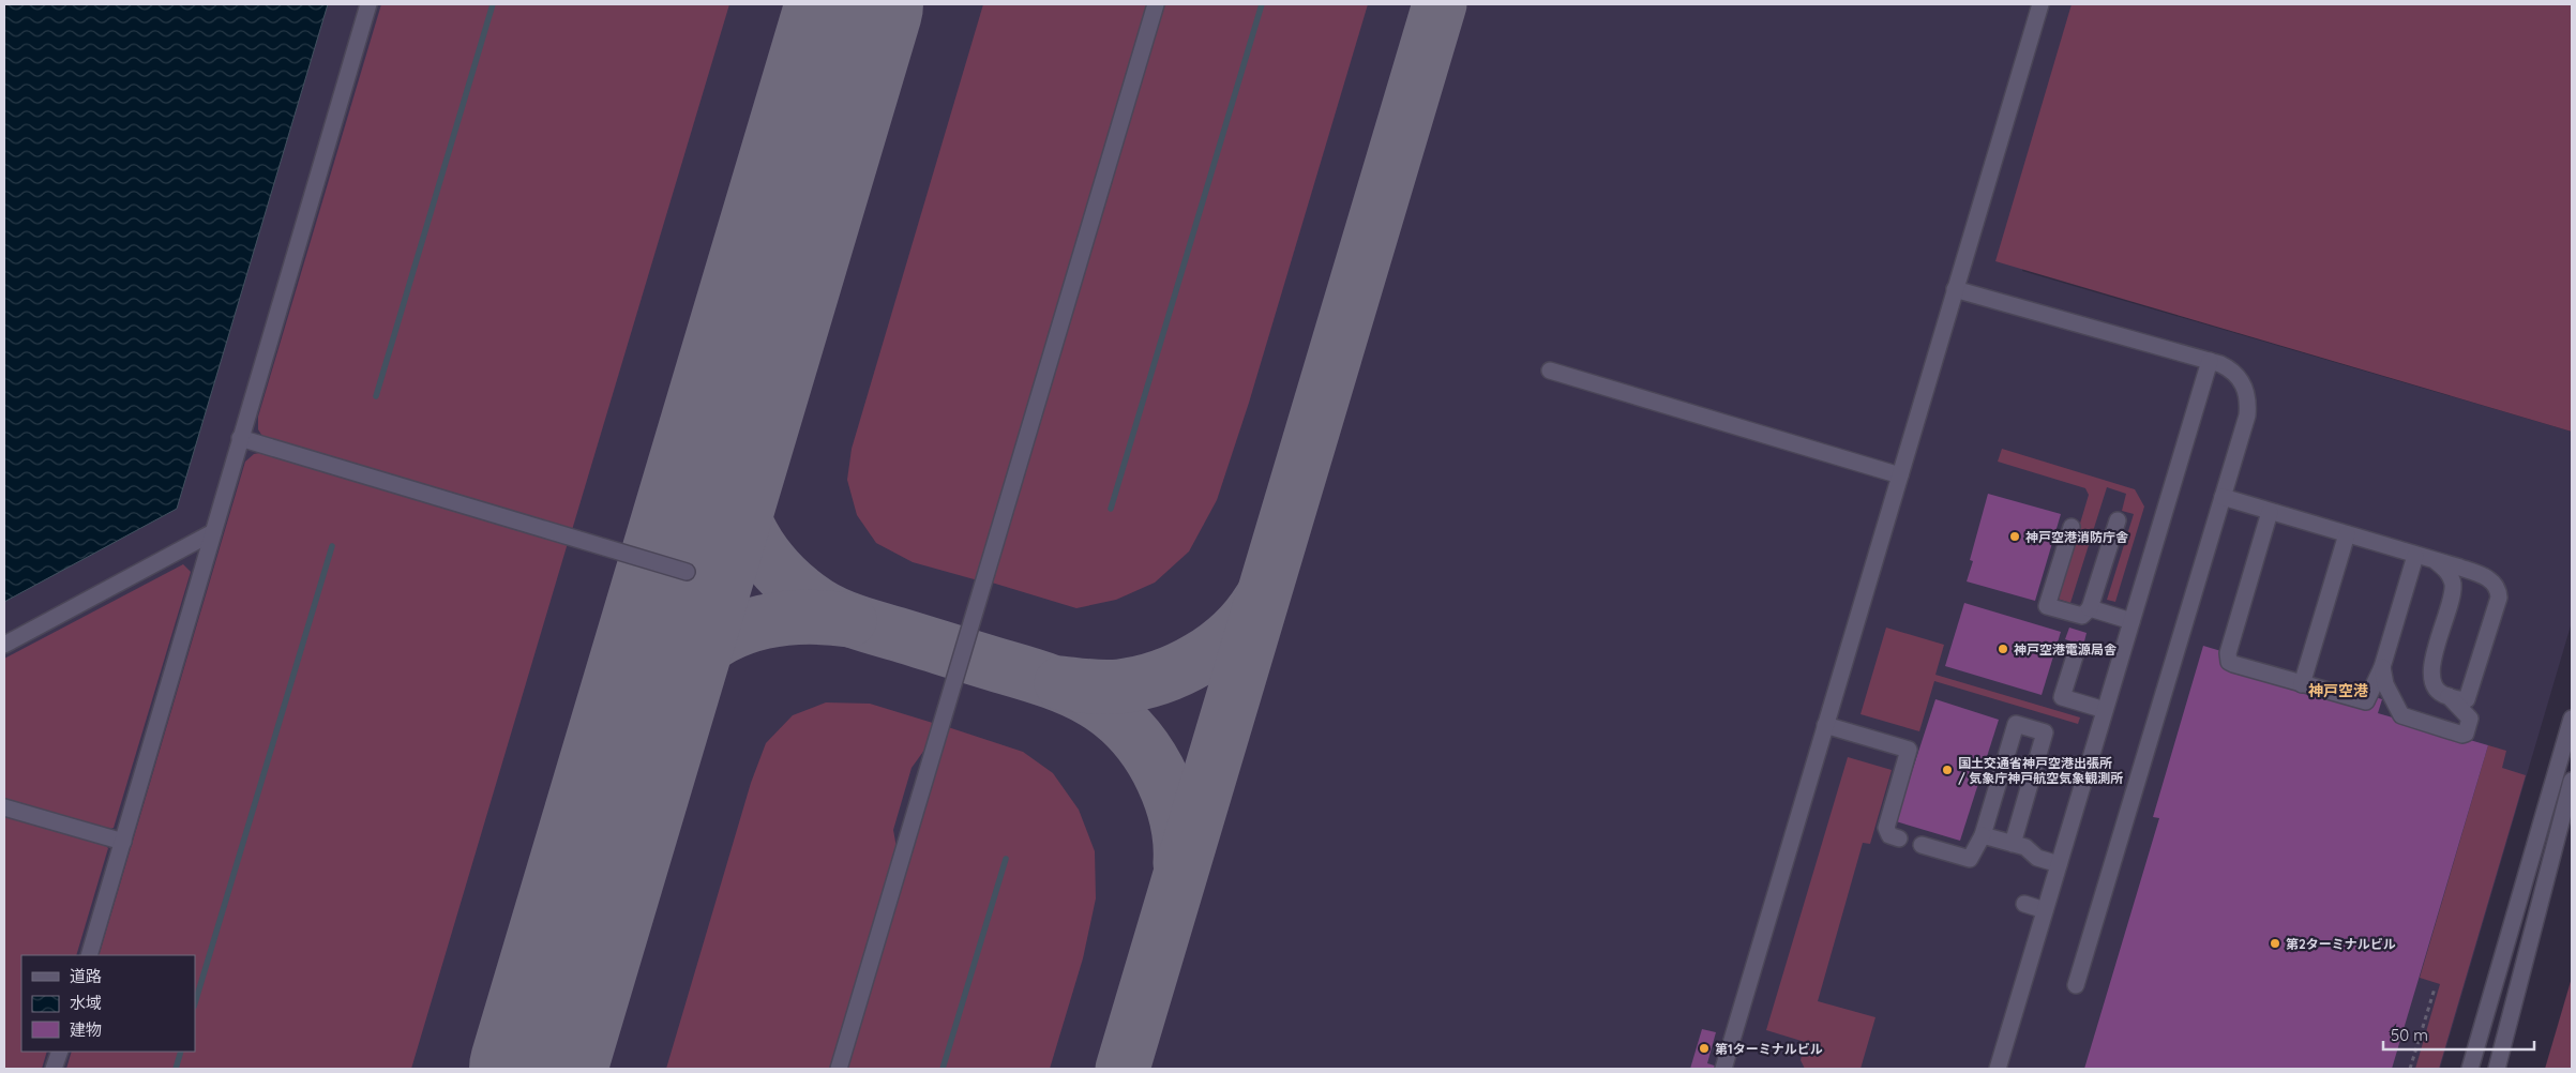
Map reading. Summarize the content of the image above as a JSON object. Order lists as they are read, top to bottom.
{
  "districts": ["神戸空港"],
  "places": [
    "神戸空港消防庁舎",
    "神戸空港電源局舎",
    "国土交通省神戸空港出張所 / 気象庁神戸航空気象観測所",
    "第2ターミナルビル",
    "第1ターミナルビル"
  ],
  "legend": ["道路", "水域", "建物"],
  "scale_bar": "50 m"
}
